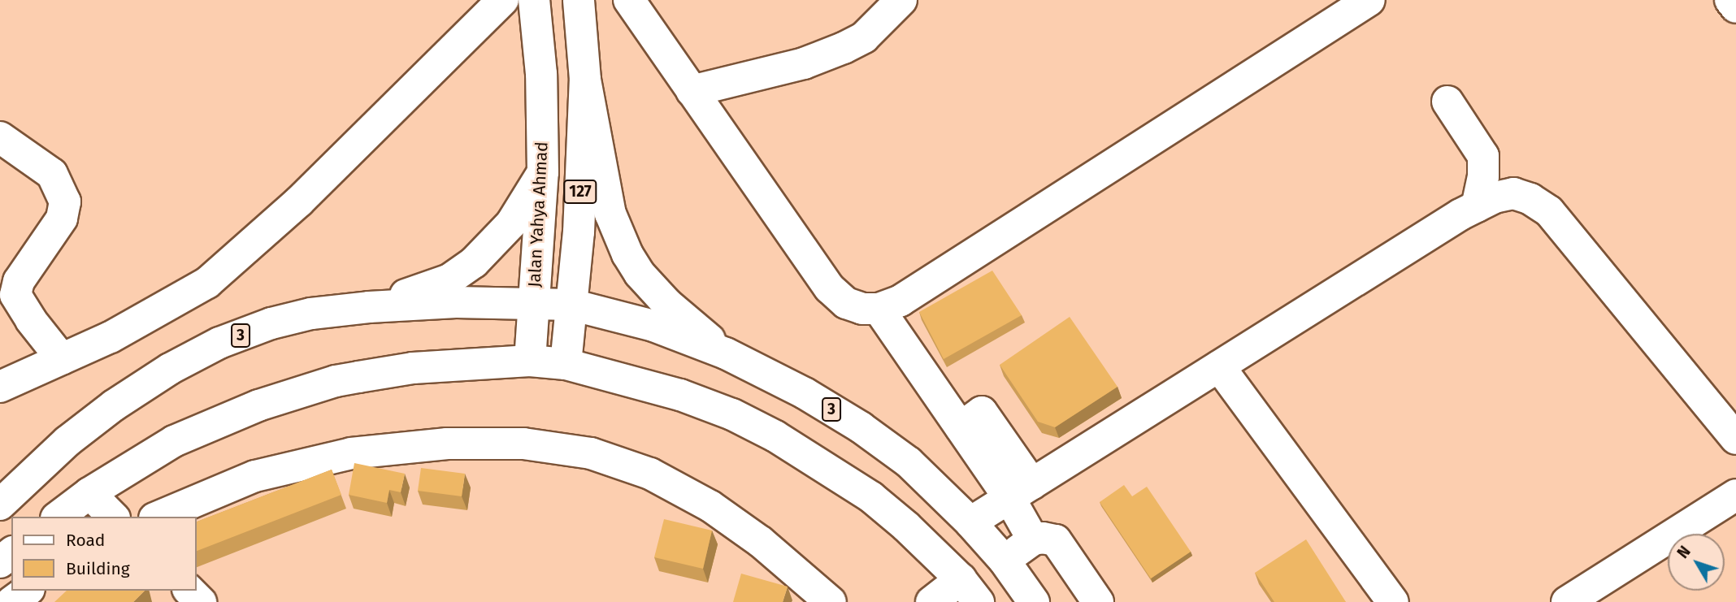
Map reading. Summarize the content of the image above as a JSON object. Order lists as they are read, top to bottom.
{
  "streets": {
    "main road": ["127", "Jalan Yahya Ahmad", "3"]
  },
  "crossings": [
    ["127", "3"],
    ["Jalan Yahya Ahmad", "3"]
  ],
  "legend": ["Road", "Building"],
  "north": "top left"
}
